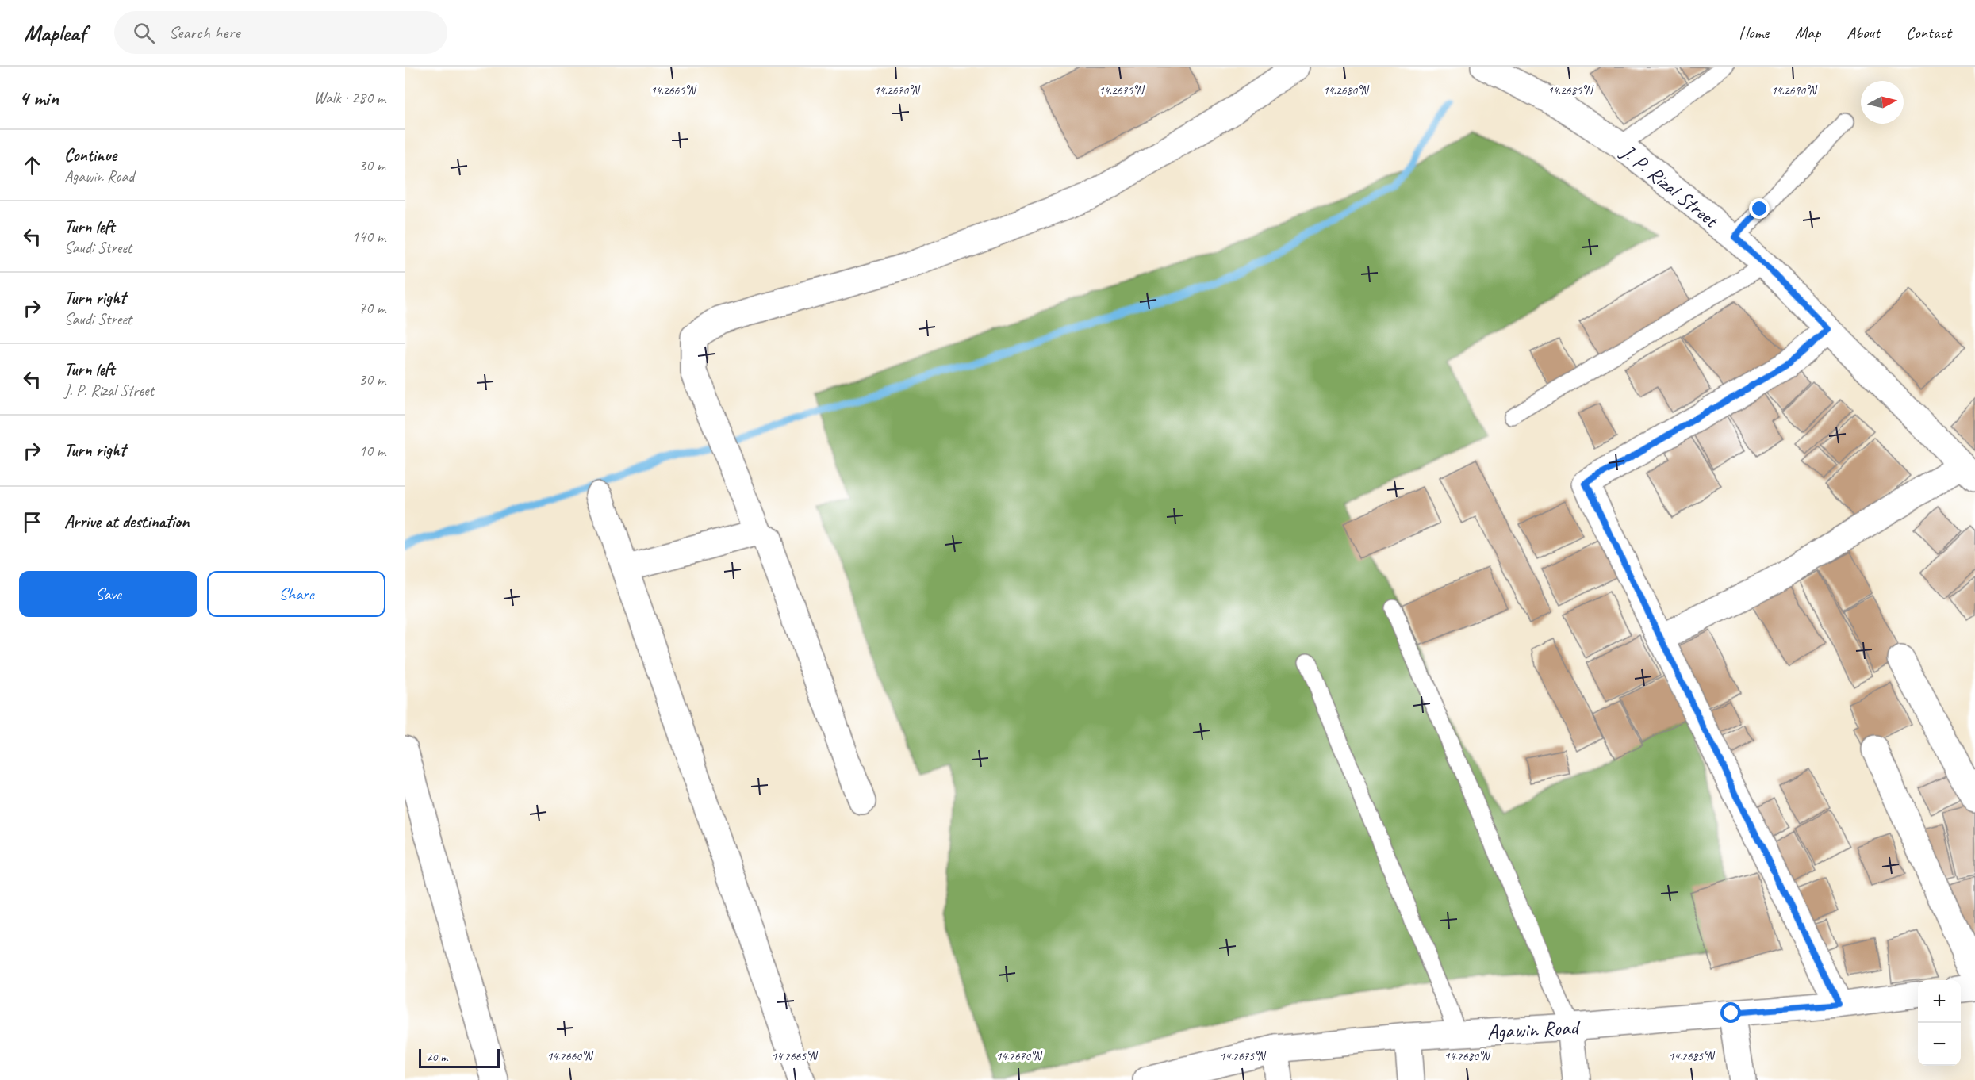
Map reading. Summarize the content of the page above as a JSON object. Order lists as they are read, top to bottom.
{
  "streets": {
    "street": ["J. P. Rizal Street", "Agawin Road"]
  },
  "scale_bar": "20 m",
  "north": "right",
  "page": {
    "header": "Mapleaf",
    "search": "Search here",
    "nav": [
      "Home",
      "Map",
      "About",
      "Contact"
    ],
    "heading": ["4 min", "Walk · 280 m"],
    "list": [
      ["Continue", "Agawin Road", "30 m"],
      ["Turn left", "Saudi Street", "140 m"],
      ["Turn right", "Saudi Street", "70 m"],
      ["Turn left", "J. P. Rizal Street", "30 m"],
      ["Turn right", "10 m"],
      "Arrive at destination"
    ],
    "buttons": ["Save", "Share"],
    "map_buttons": ["+", "−"],
    "scale": "20 m"
  },
  "coordinates": [
    "14.2665°N",
    "14.2670°N",
    "14.2675°N",
    "14.2680°N",
    "14.2685°N",
    "14.2690°N",
    "14.2660°N"
  ]
}
